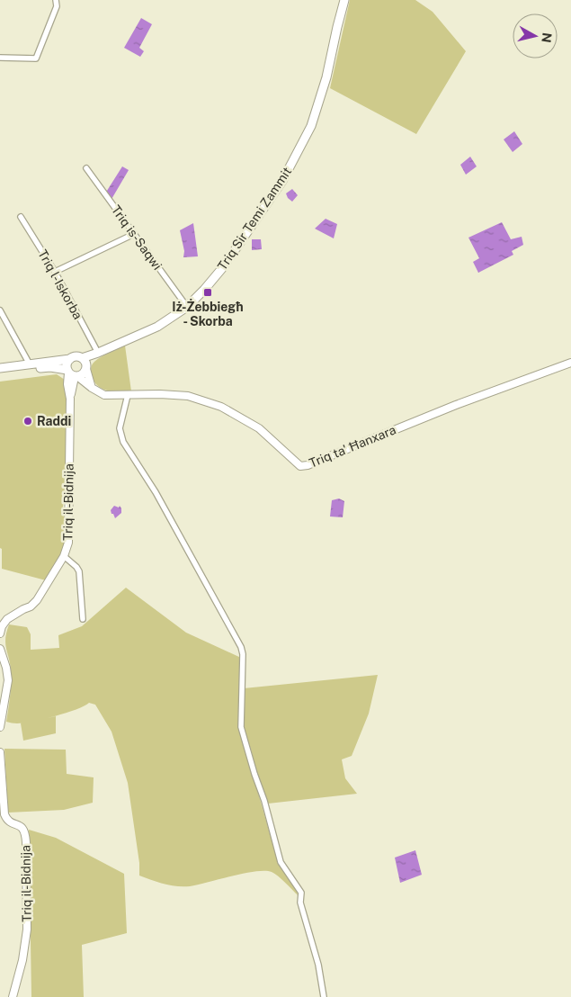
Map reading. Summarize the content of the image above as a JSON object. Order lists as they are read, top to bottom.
{
  "streets": {
    "main road": ["Triq Sir Temi Zammit"],
    "street": [
      "Triq is-Saqwi",
      "Triq l-Iskorba",
      "Triq ta' Ħanxara",
      "Triq il-Bidnija"
    ]
  },
  "crossings": [
    ["Triq Sir Temi Zammit", "Triq is-Saqwi"],
    ["Triq Sir Temi Zammit", "Triq l-Iskorba"],
    ["Triq Sir Temi Zammit", "Triq ta' Ħanxara"],
    ["Triq Sir Temi Zammit", "Triq il-Bidnija"],
    ["Triq ta' Ħanxara", "Triq il-Bidnija"]
  ],
  "places": {
    "transit": ["Iż-Żebbiegħ - Skorba"],
    "other": ["Raddi"]
  },
  "north": "right"
}
